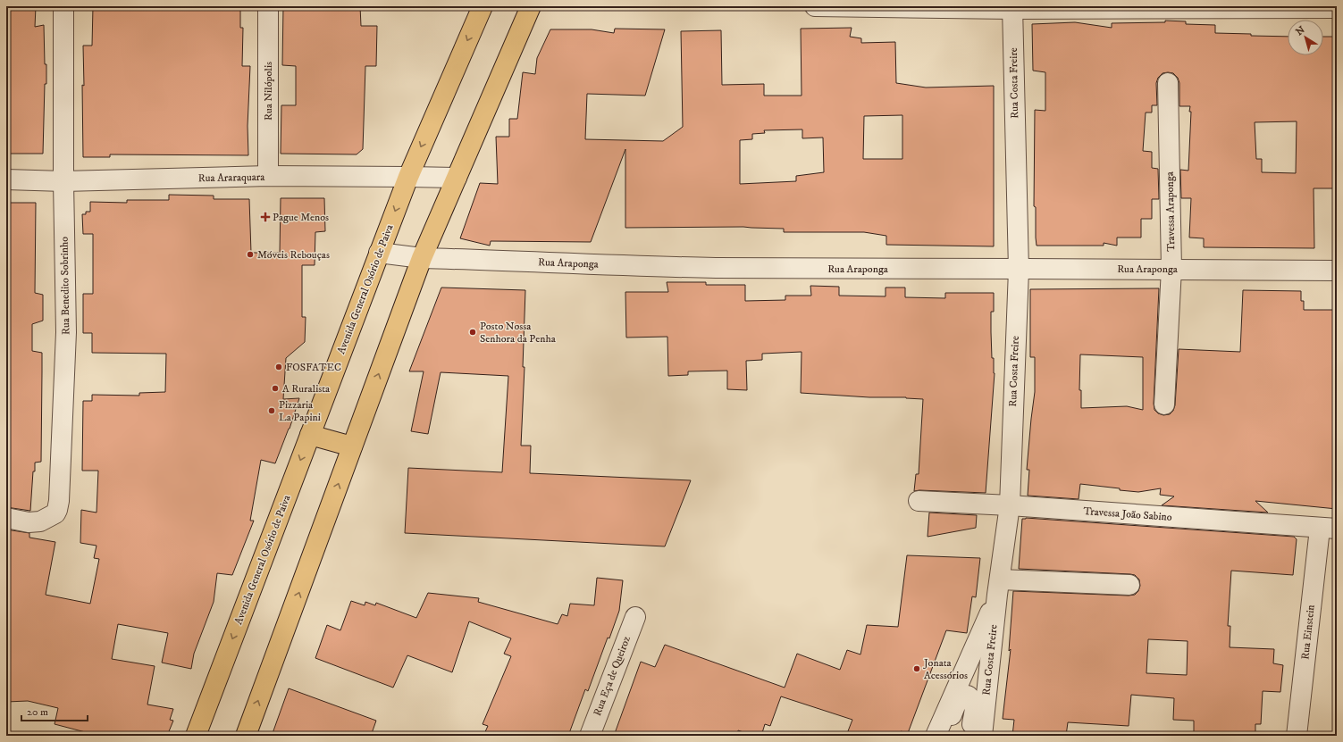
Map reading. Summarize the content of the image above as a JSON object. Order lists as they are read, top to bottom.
{
  "streets": {
    "main road": ["Avenida General Osório de Paiva"],
    "street": [
      "Rua Costa Freire",
      "Rua Nilópolis",
      "Rua Araraquara",
      "Travessa Araponga",
      "Rua Araponga",
      "Rua Benedito Sobrinho",
      "Travessa João Sabino",
      "Rua Einstein",
      "Rua Eça de Queiroz"
    ]
  },
  "crossings": [
    ["Rua Costa Freire", "Rua Araponga"],
    ["Rua Costa Freire", "Travessa João Sabino"],
    ["Rua Nilópolis", "Rua Araraquara"],
    ["Rua Araraquara", "Rua Benedito Sobrinho"],
    ["Rua Araraquara", "Avenida General Osório de Paiva"],
    ["Travessa Araponga", "Rua Araponga"],
    ["Rua Araponga", "Avenida General Osório de Paiva"],
    ["Travessa João Sabino", "Rua Einstein"]
  ],
  "places": {
    "health": ["Pague Menos"],
    "other": [
      "Móveis Rebouças",
      "Posto Nossa Senhora da Penha",
      "FOSFATEC",
      "A Ruralista",
      "Pizzaria La Papini",
      "Jonata Acessórios"
    ]
  },
  "scale_bar": "20 m",
  "north": "top left"
}
